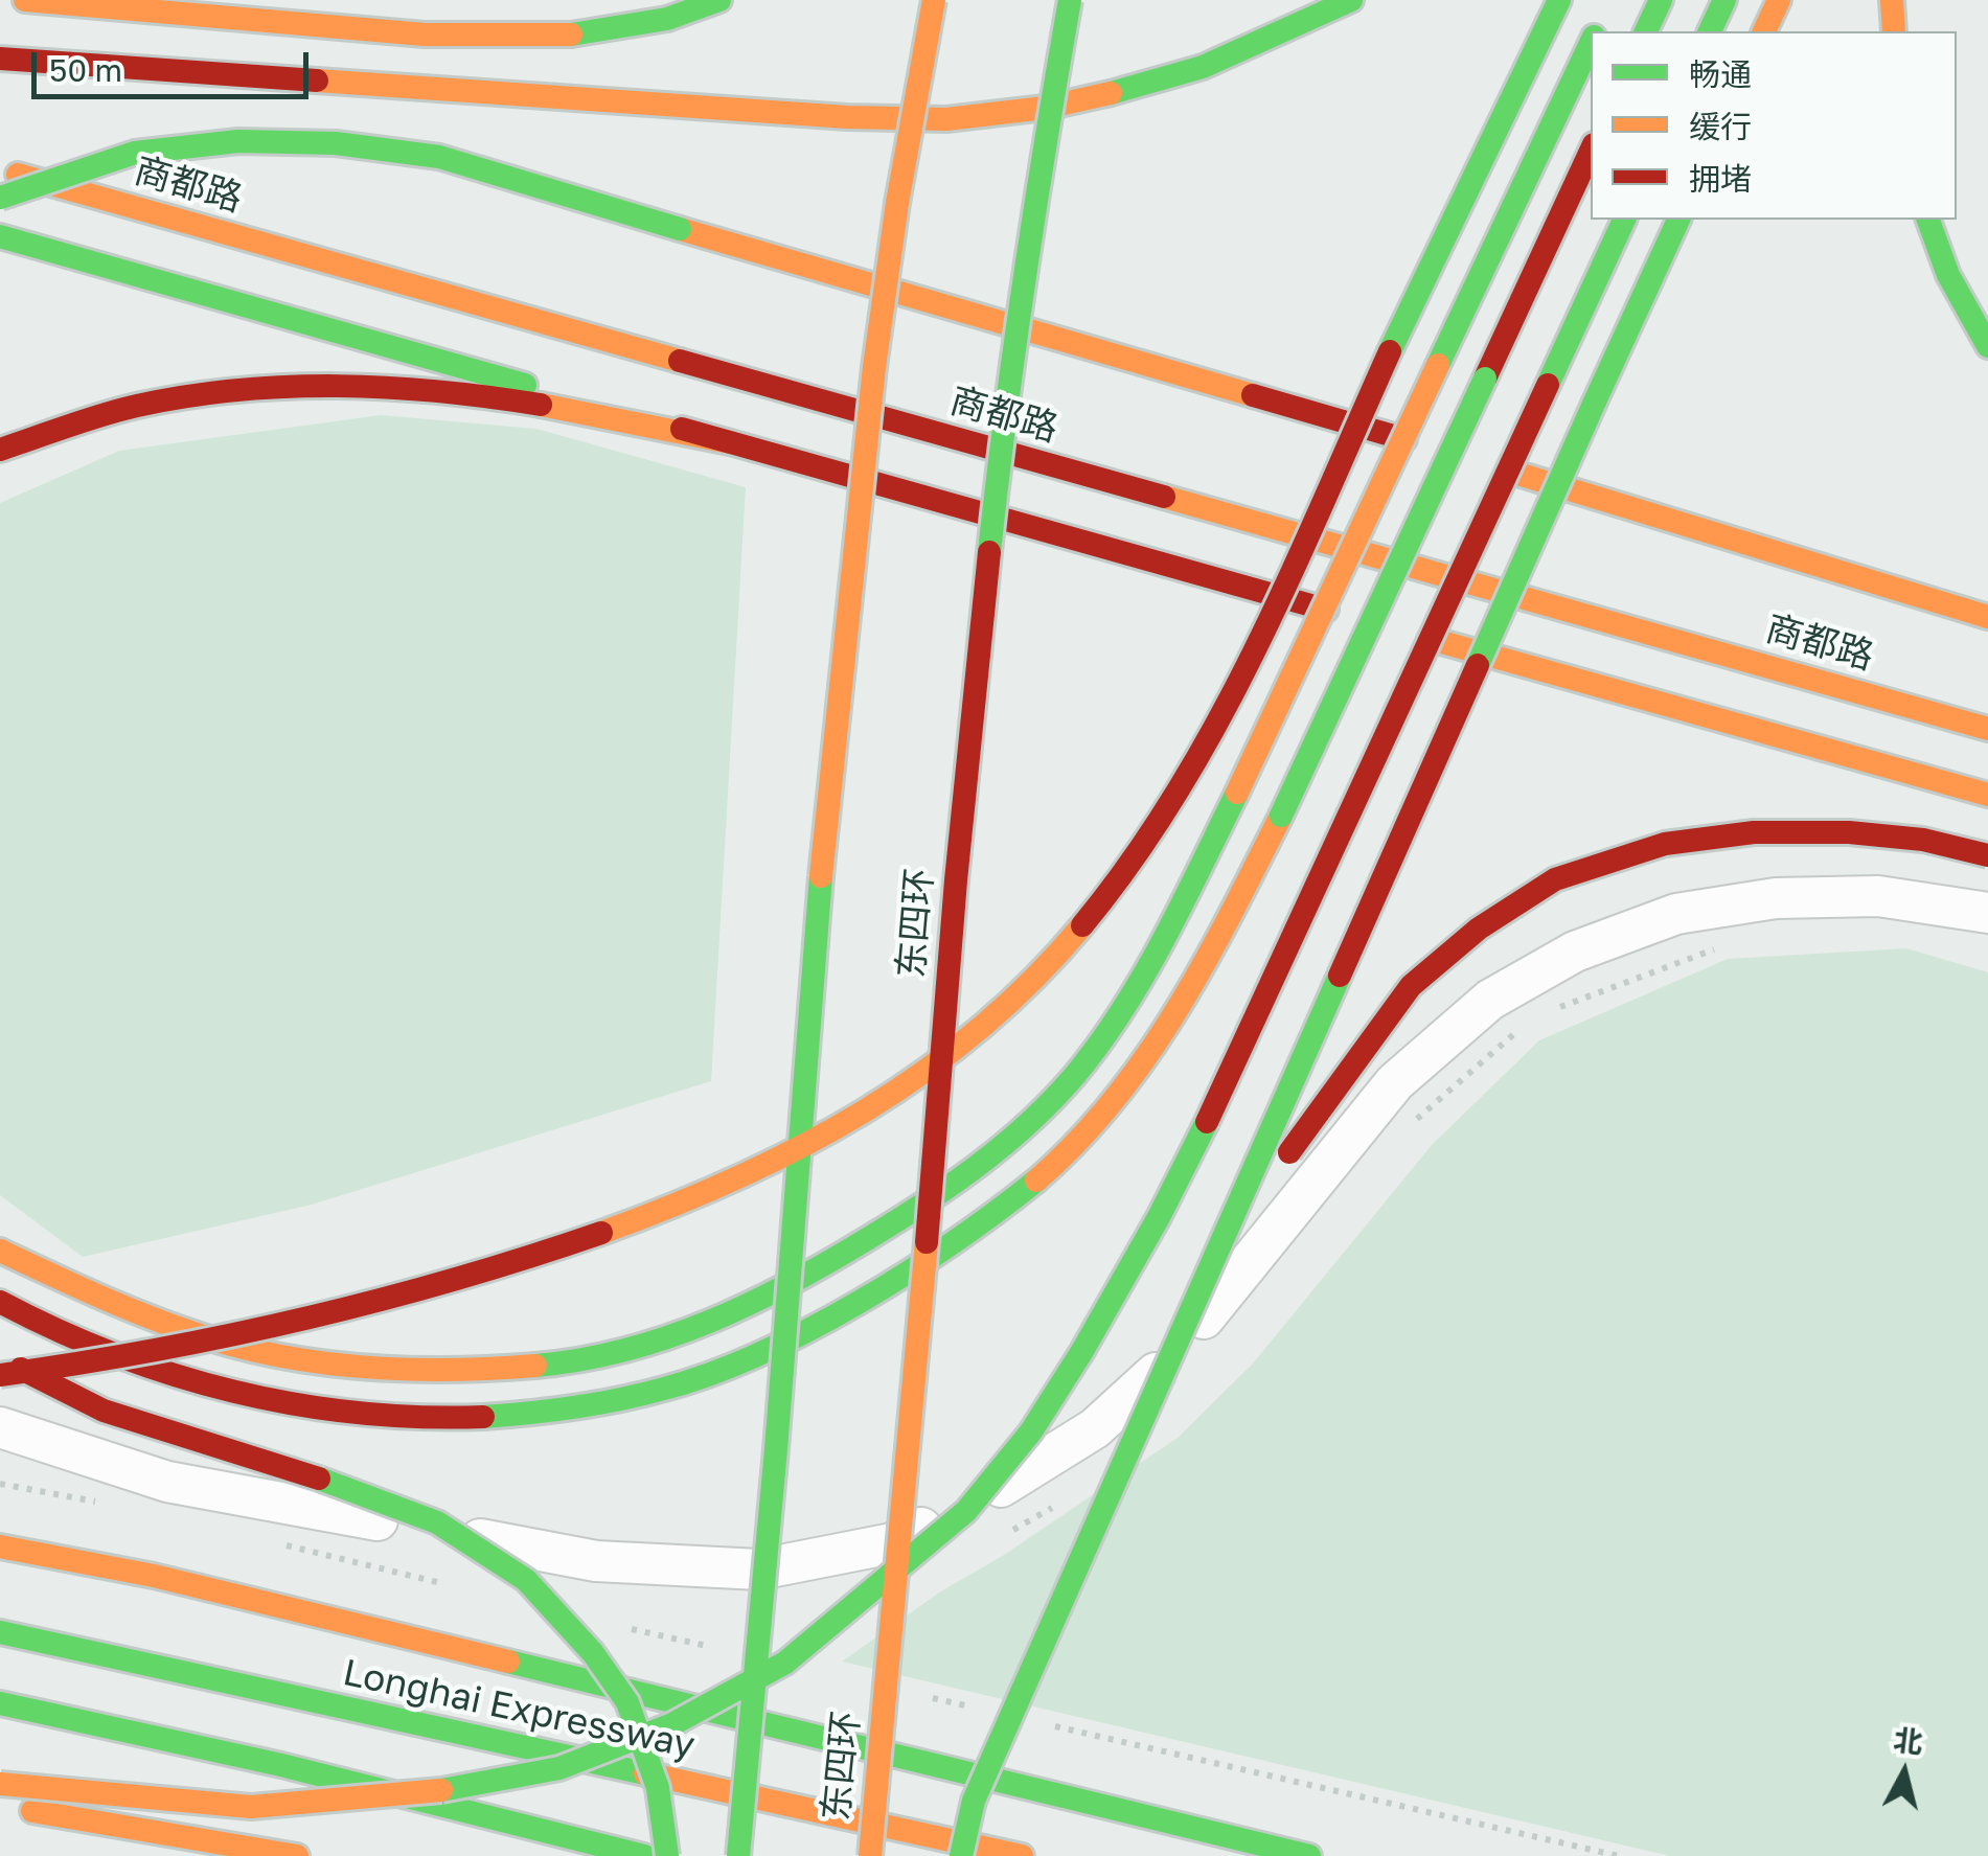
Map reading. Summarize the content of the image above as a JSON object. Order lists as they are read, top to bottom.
{
  "streets": {
    "main road": ["商都路", "东四环", "Longhai Expressway"]
  },
  "legend": ["畅通", "缓行", "拥堵"],
  "scale_bar": "50 m",
  "north": "top"
}
